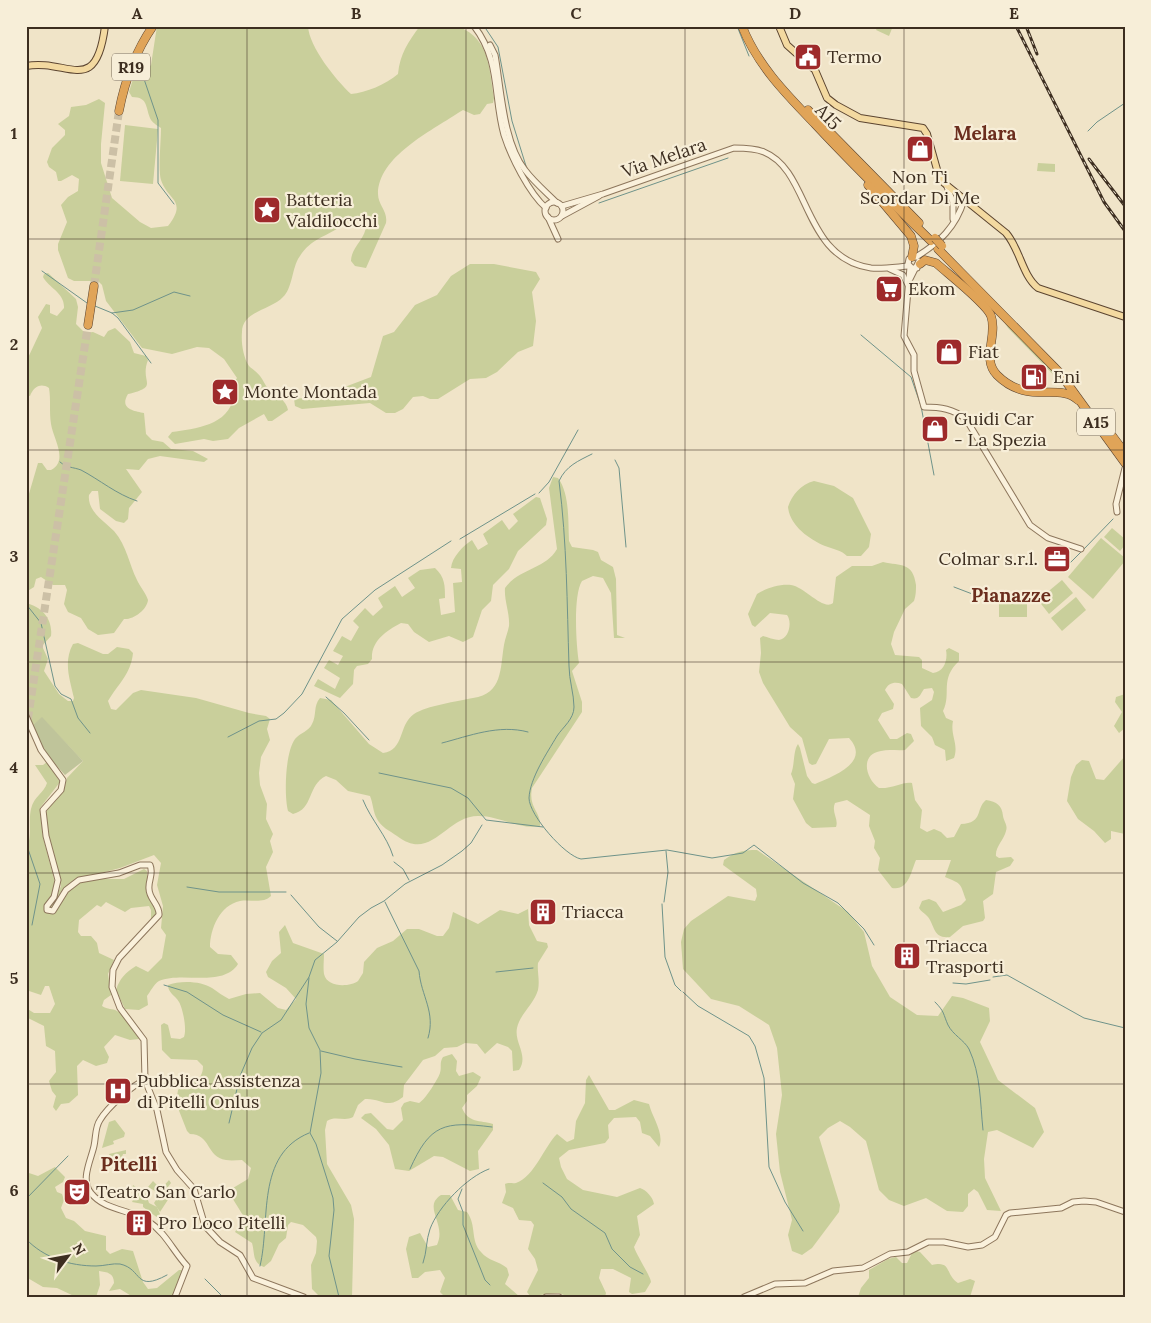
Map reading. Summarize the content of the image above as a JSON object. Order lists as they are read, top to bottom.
{
  "streets": {
    "highway": ["R19", "A15"],
    "street": ["Via Melara"]
  },
  "districts": ["Melara", "Pianazze", "Pitelli"],
  "places": {
    "public building": ["Termo"],
    "shop": ["Non Ti Scordar Di Me", "Fiat", "Guidi Car - La Spezia"],
    "place": ["Batteria Valdilocchi", "Monte Montada"],
    "supermarket": ["Ekom"],
    "fuel station": ["Eni"],
    "office": ["Colmar s.r.l."],
    "building": ["Triacca", "Triacca Trasporti", "Pro Loco Pitelli"],
    "hospital": ["Pubblica Assistenza di Pitelli Onlus"],
    "theatre": ["Teatro San Carlo"]
  },
  "north": "top right",
  "grid": {
    "columns": [
      "A",
      "B",
      "C",
      "D",
      "E"
    ],
    "rows": [
      "1",
      "2",
      "3",
      "4",
      "5",
      "6"
    ]
  }
}
